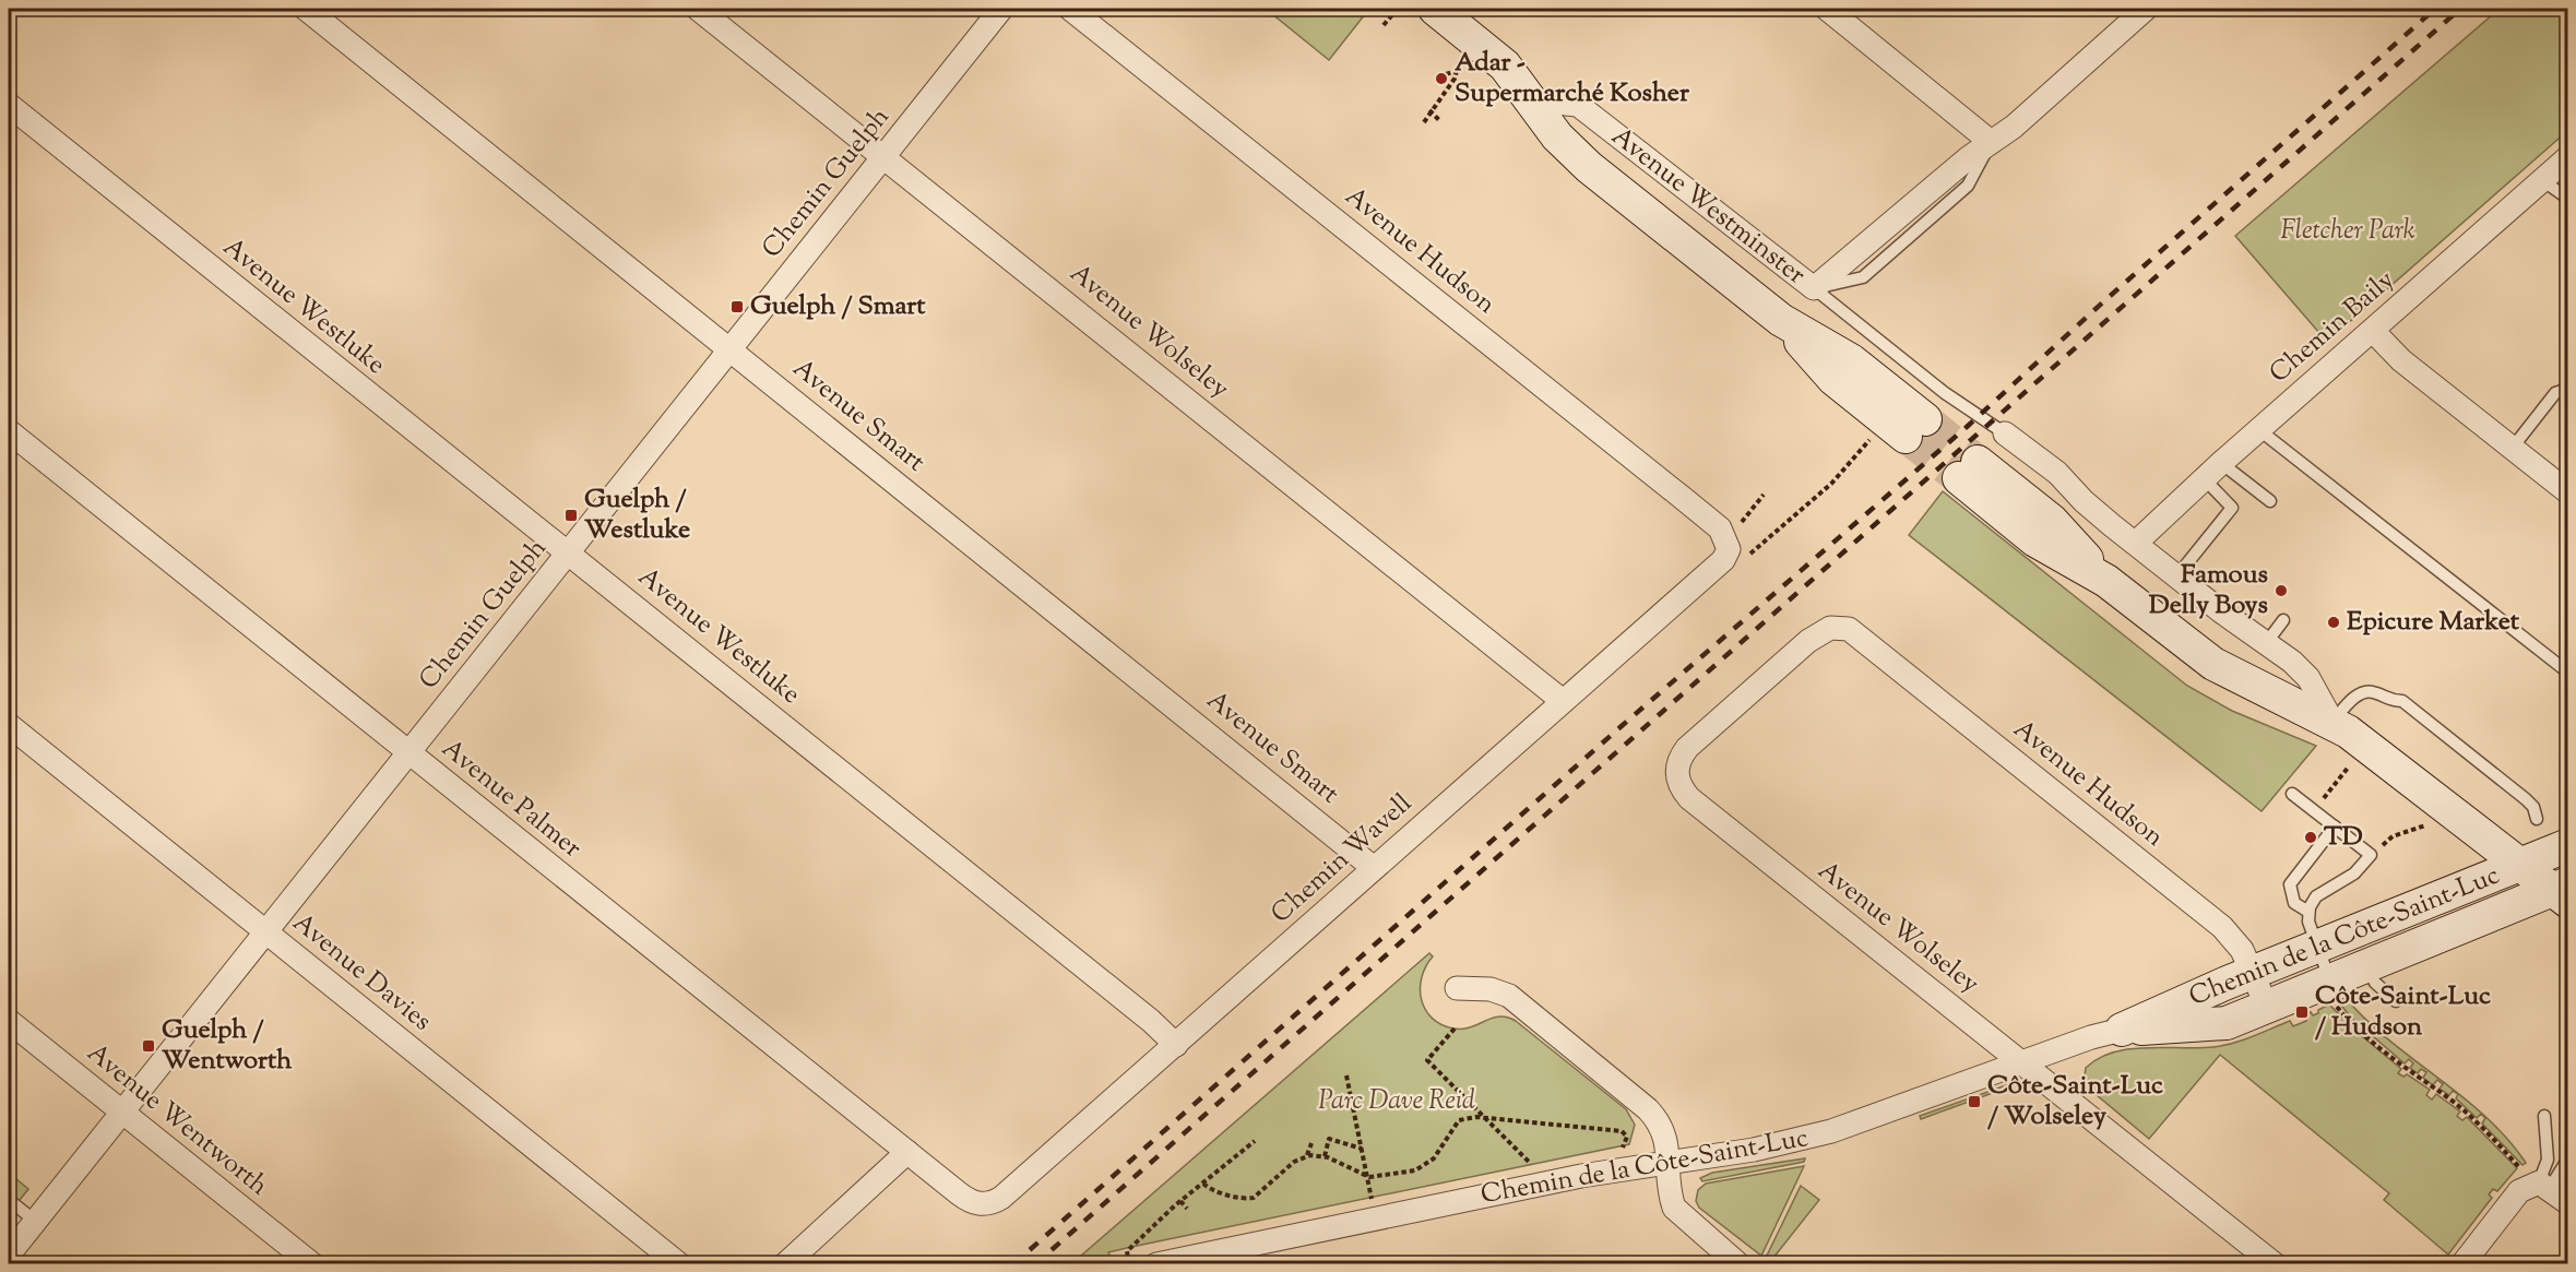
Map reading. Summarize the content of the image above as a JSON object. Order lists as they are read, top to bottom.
{
  "streets": {
    "street": [
      "Chemin Guelph",
      "Avenue Westminster",
      "Avenue Hudson",
      "Avenue Westluke",
      "Chemin Baily",
      "Avenue Wolseley",
      "Avenue Smart",
      "Avenue Palmer",
      "Chemin Wavell",
      "Chemin de la Côte-Saint-Luc",
      "Avenue Davies",
      "Avenue Wentworth"
    ]
  },
  "crossings": [
    ["Chemin Guelph", "Avenue Westluke"],
    ["Chemin Guelph", "Avenue Wolseley"],
    ["Chemin Guelph", "Avenue Smart"],
    ["Chemin Guelph", "Avenue Palmer"],
    ["Chemin Guelph", "Avenue Davies"],
    ["Chemin Guelph", "Avenue Wentworth"],
    ["Avenue Hudson", "Avenue Wolseley"],
    ["Avenue Hudson", "Chemin Wavell"],
    ["Avenue Hudson", "Chemin de la Côte-Saint-Luc"],
    ["Avenue Westluke", "Chemin Wavell"],
    ["Avenue Wolseley", "Chemin Wavell"],
    ["Avenue Wolseley", "Chemin de la Côte-Saint-Luc"],
    ["Avenue Smart", "Chemin Wavell"],
    ["Avenue Palmer", "Chemin Wavell"]
  ],
  "parks": ["Fletcher Park", "Parc Dave Reid"],
  "places": {
    "other": [
      "Adar - Supermarché Kosher",
      "Famous Delly Boys",
      "Epicure Market",
      "TD"
    ],
    "transit": [
      "Guelph / Smart",
      "Guelph / Westluke",
      "Côte-Saint-Luc / Hudson",
      "Guelph / Wentworth",
      "Côte-Saint-Luc / Wolseley"
    ]
  }
}
